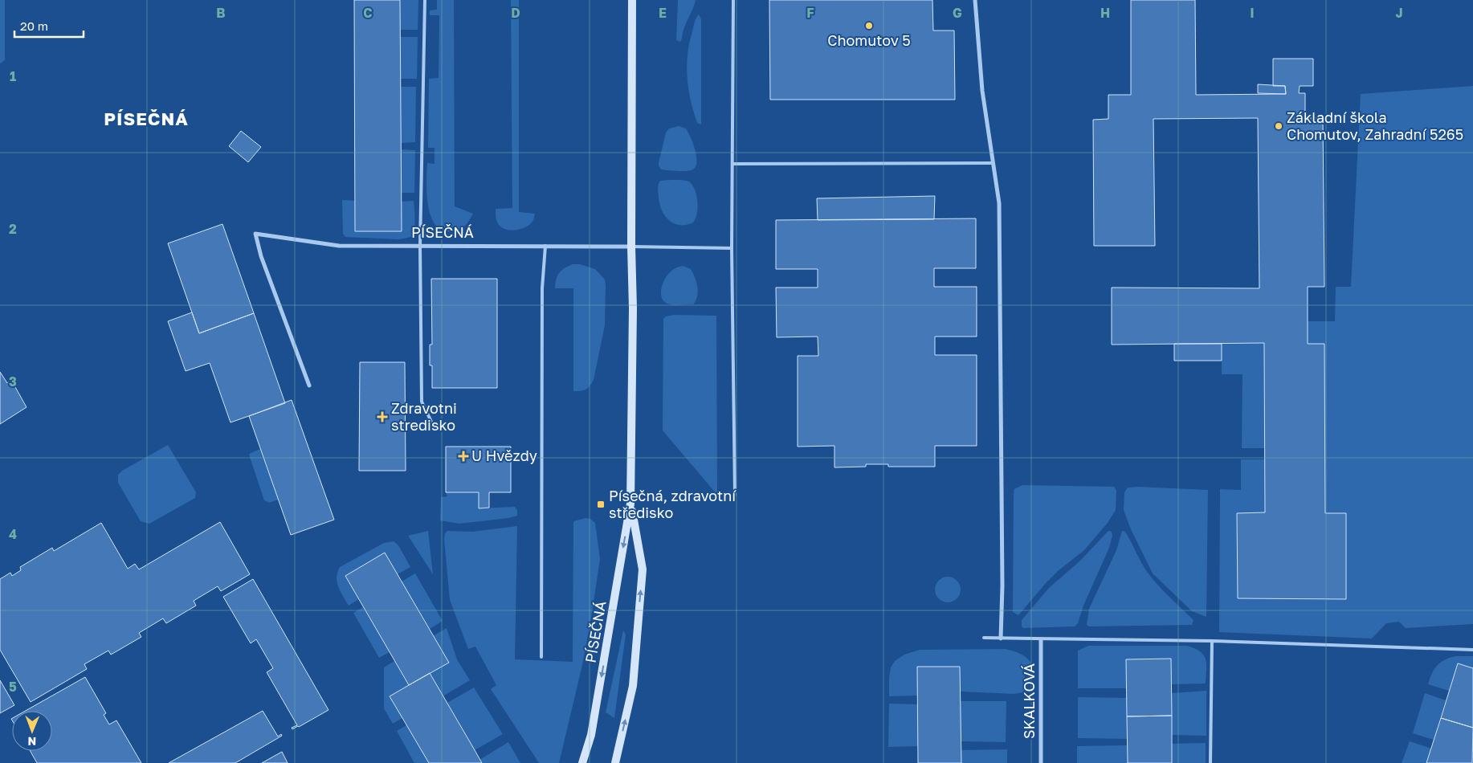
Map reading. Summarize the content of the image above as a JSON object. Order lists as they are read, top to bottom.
{
  "streets": {
    "street": ["PÍSEČNÁ", "SKALKOVÁ"]
  },
  "districts": ["PÍSEČNÁ"],
  "places": {
    "other": ["Chomutov 5", "Základní škola Chomutov, Zahradní 5265"],
    "health": ["Zdravotni stredisko", "U Hvězdy"],
    "transit": ["Písečná, zdravotní středisko"]
  },
  "scale_bar": "20 m",
  "north": "bottom",
  "grid": {
    "columns": [
      "B",
      "C",
      "D",
      "E",
      "F",
      "G",
      "H",
      "I",
      "J"
    ],
    "rows": [
      "1",
      "2",
      "3",
      "4",
      "5"
    ]
  }
}
